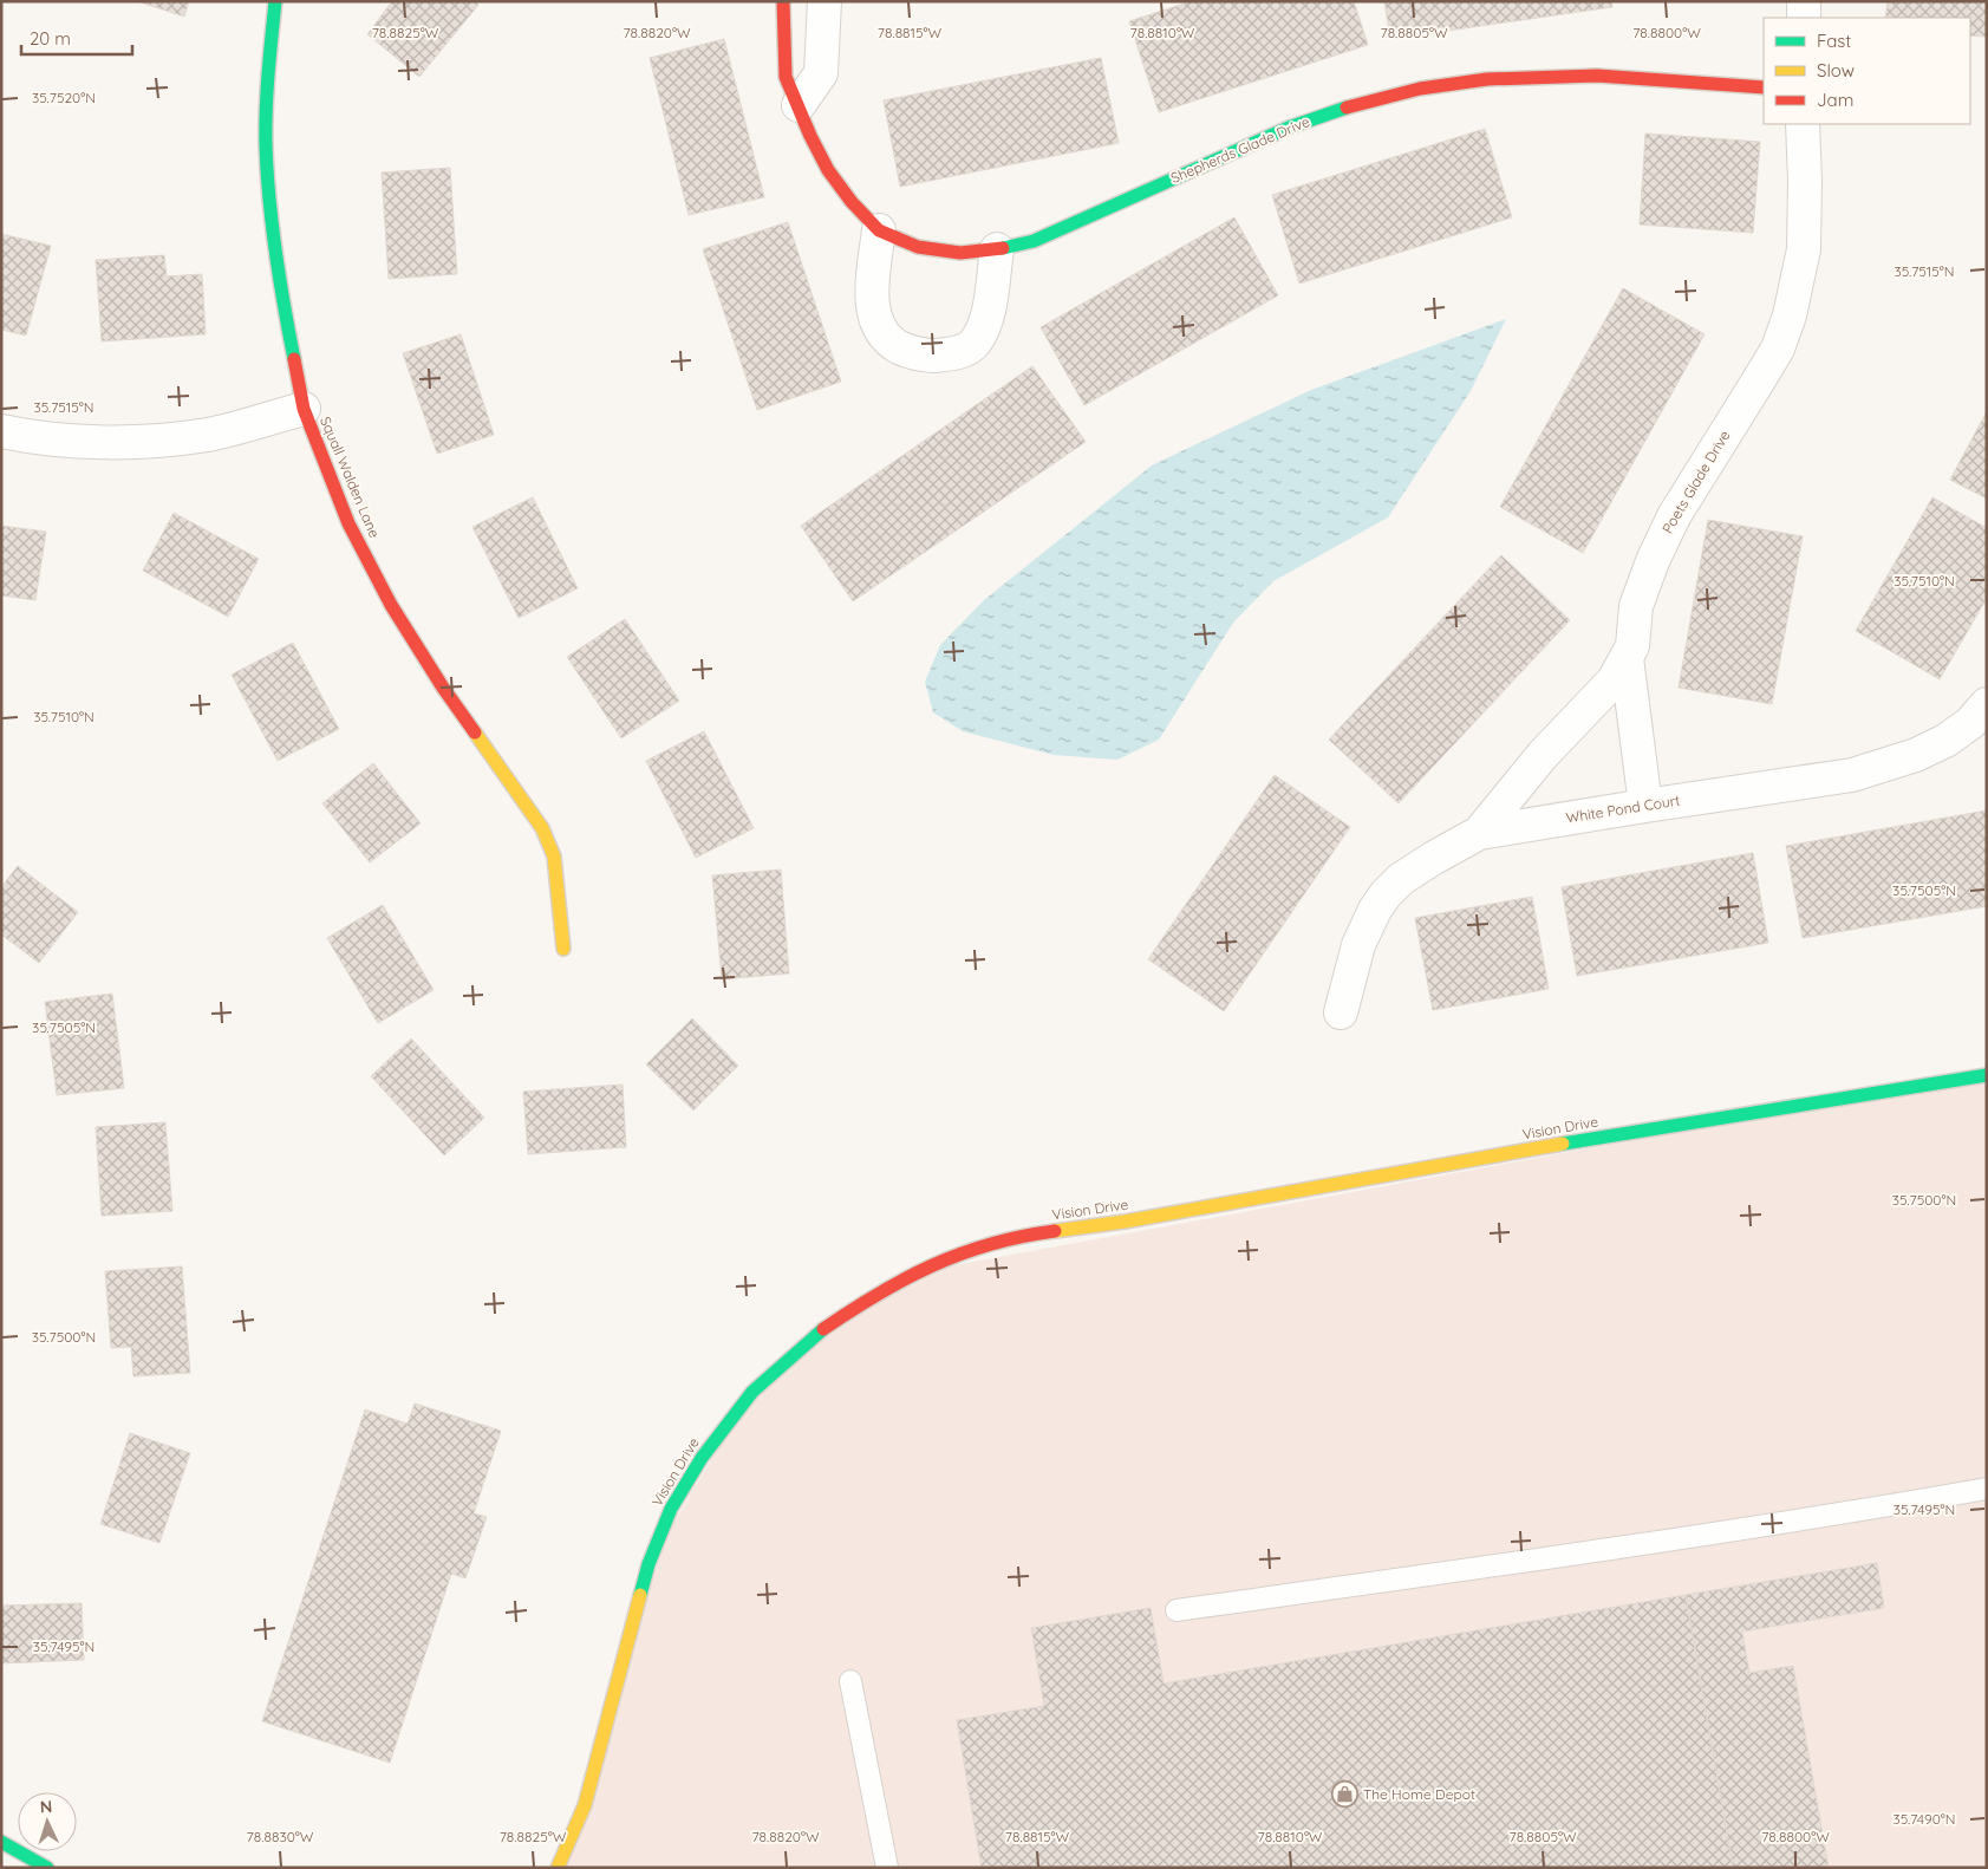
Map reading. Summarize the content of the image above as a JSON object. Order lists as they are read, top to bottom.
{
  "streets": {
    "street": [
      "Shepherds Glade Drive",
      "Squall Walden Lane",
      "Poets Glade Drive",
      "White Pond Court",
      "Vision Drive"
    ]
  },
  "crossings": [
    ["Poets Glade Drive", "White Pond Court"]
  ],
  "places": {
    "shop": ["The Home Depot"]
  },
  "legend": ["Fast", "Slow", "Jam"],
  "scale_bar": "20 m",
  "north": "top",
  "coordinates": [
    "78.8825°W",
    "78.8820°W",
    "78.8815°W",
    "78.8810°W",
    "78.8805°W",
    "78.8800°W",
    "35.7520°N",
    "35.7515°N",
    "35.7510°N",
    "35.7505°N",
    "35.7500°N",
    "35.7495°N",
    "35.7490°N",
    "78.8830°W"
  ]
}
